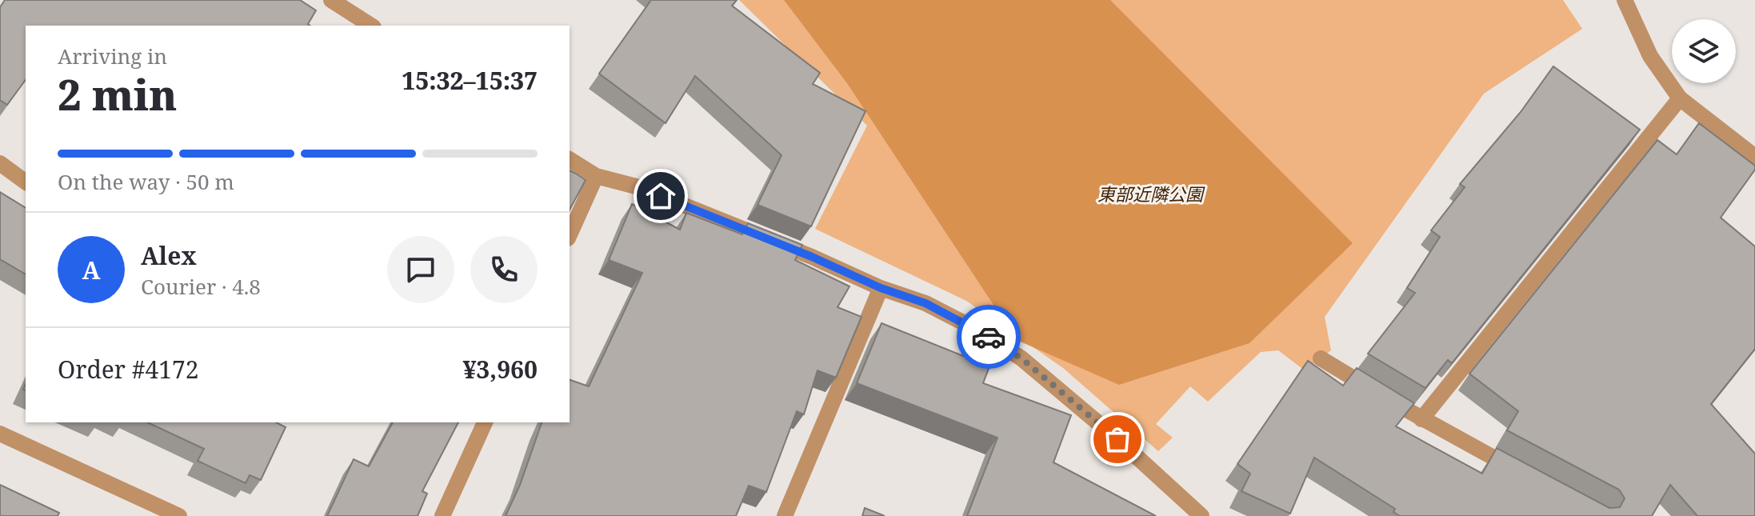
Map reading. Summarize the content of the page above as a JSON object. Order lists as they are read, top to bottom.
{
  "parks": ["東部近隣公園"],
  "page": {
    "heading": ["2 min", "Arriving in", "15:32–15:37"],
    "panel": [
      "Alex",
      "Courier · 4.8",
      "Order #4172",
      "¥3,960"
    ],
    "bar": "On the way · 50 m",
    "round": "A"
  }
}
